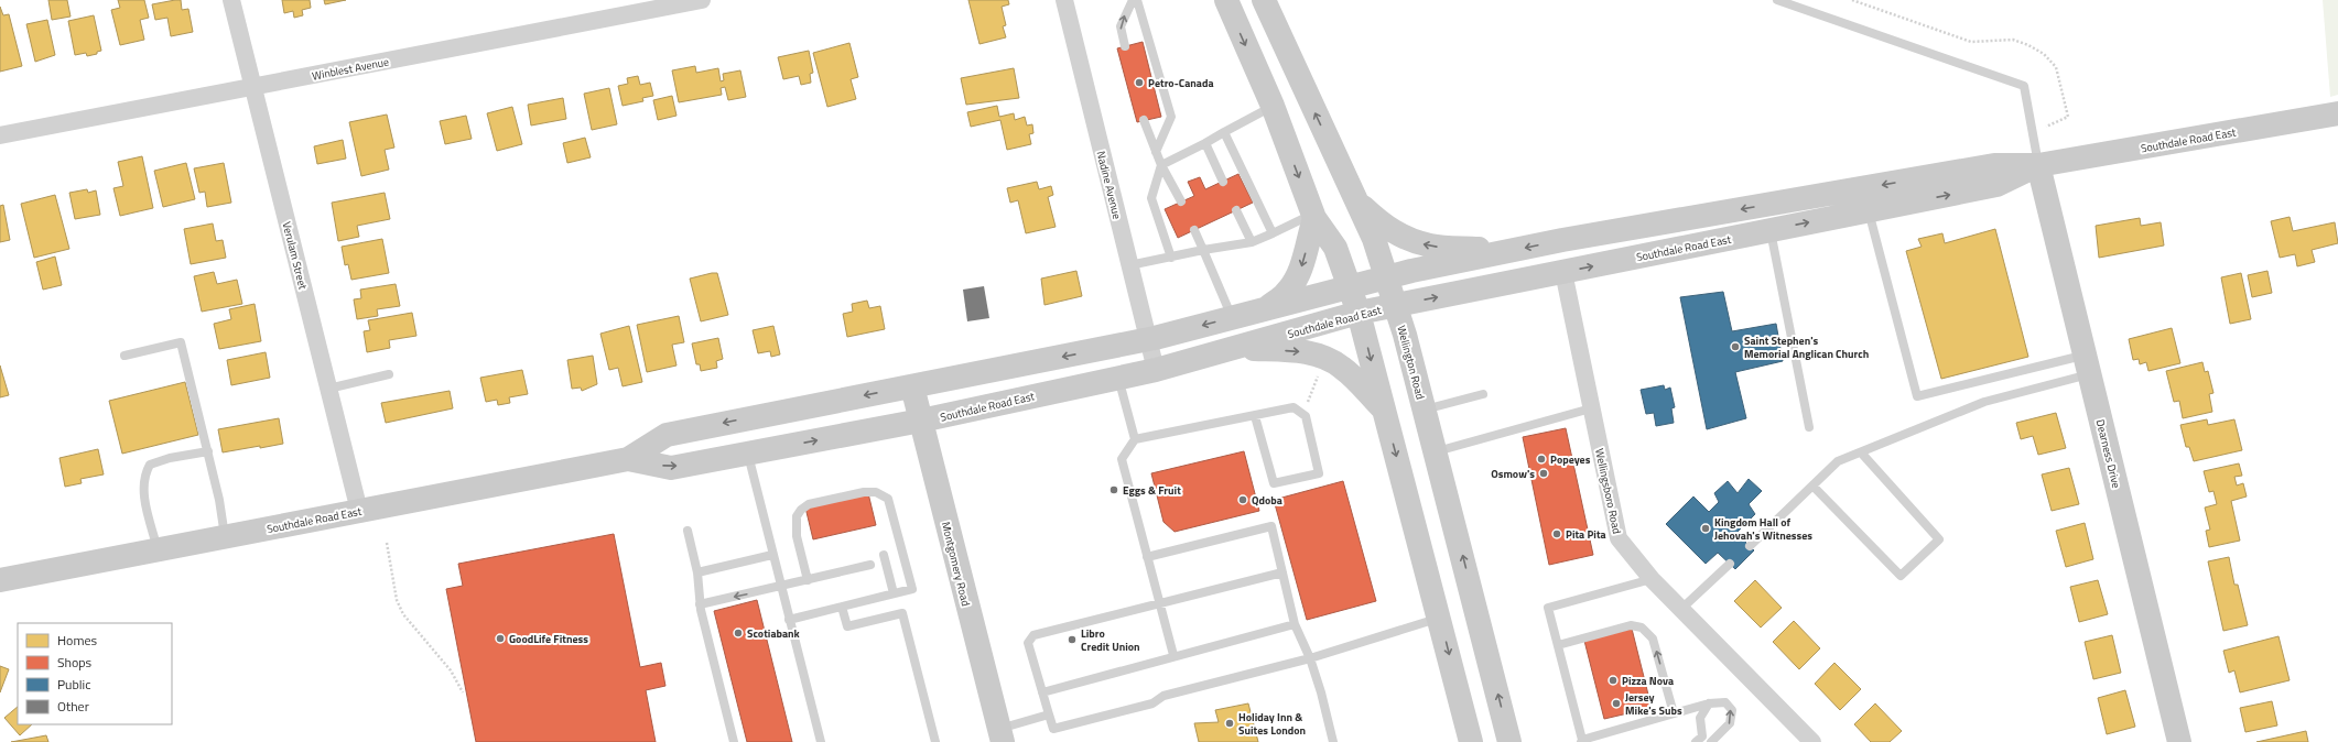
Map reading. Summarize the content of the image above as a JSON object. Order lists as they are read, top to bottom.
{
  "streets": {
    "main road": [
      "Southdale Road East",
      "Wellington Road",
      "Dearness Drive",
      "Montgomery Road"
    ],
    "street": [
      "Winblest Avenue",
      "Nadine Avenue",
      "Verulam Street",
      "Wellingsboro Road"
    ]
  },
  "crossings": [
    ["Winblest Avenue", "Verulam Street"],
    ["Southdale Road East", "Nadine Avenue"],
    ["Southdale Road East", "Verulam Street"],
    ["Southdale Road East", "Wellington Road"],
    ["Southdale Road East", "Dearness Drive"],
    ["Southdale Road East", "Wellingsboro Road"],
    ["Southdale Road East", "Montgomery Road"]
  ],
  "places": [
    "Petro-Canada",
    "Saint Stephen's Memorial Anglican Church",
    "Popeyes",
    "Osmow's",
    "Eggs & Fruit",
    "Qdoba",
    "Kingdom Hall of Jehovah's Witnesses",
    "Pita Pita",
    "Scotiabank",
    "GoodLife Fitness",
    "Libro Credit Union",
    "Pizza Nova",
    "Jersey Mike's Subs",
    "Holiday Inn & Suites London"
  ],
  "legend": [
    "Homes",
    "Shops",
    "Public",
    "Other"
  ]
}
